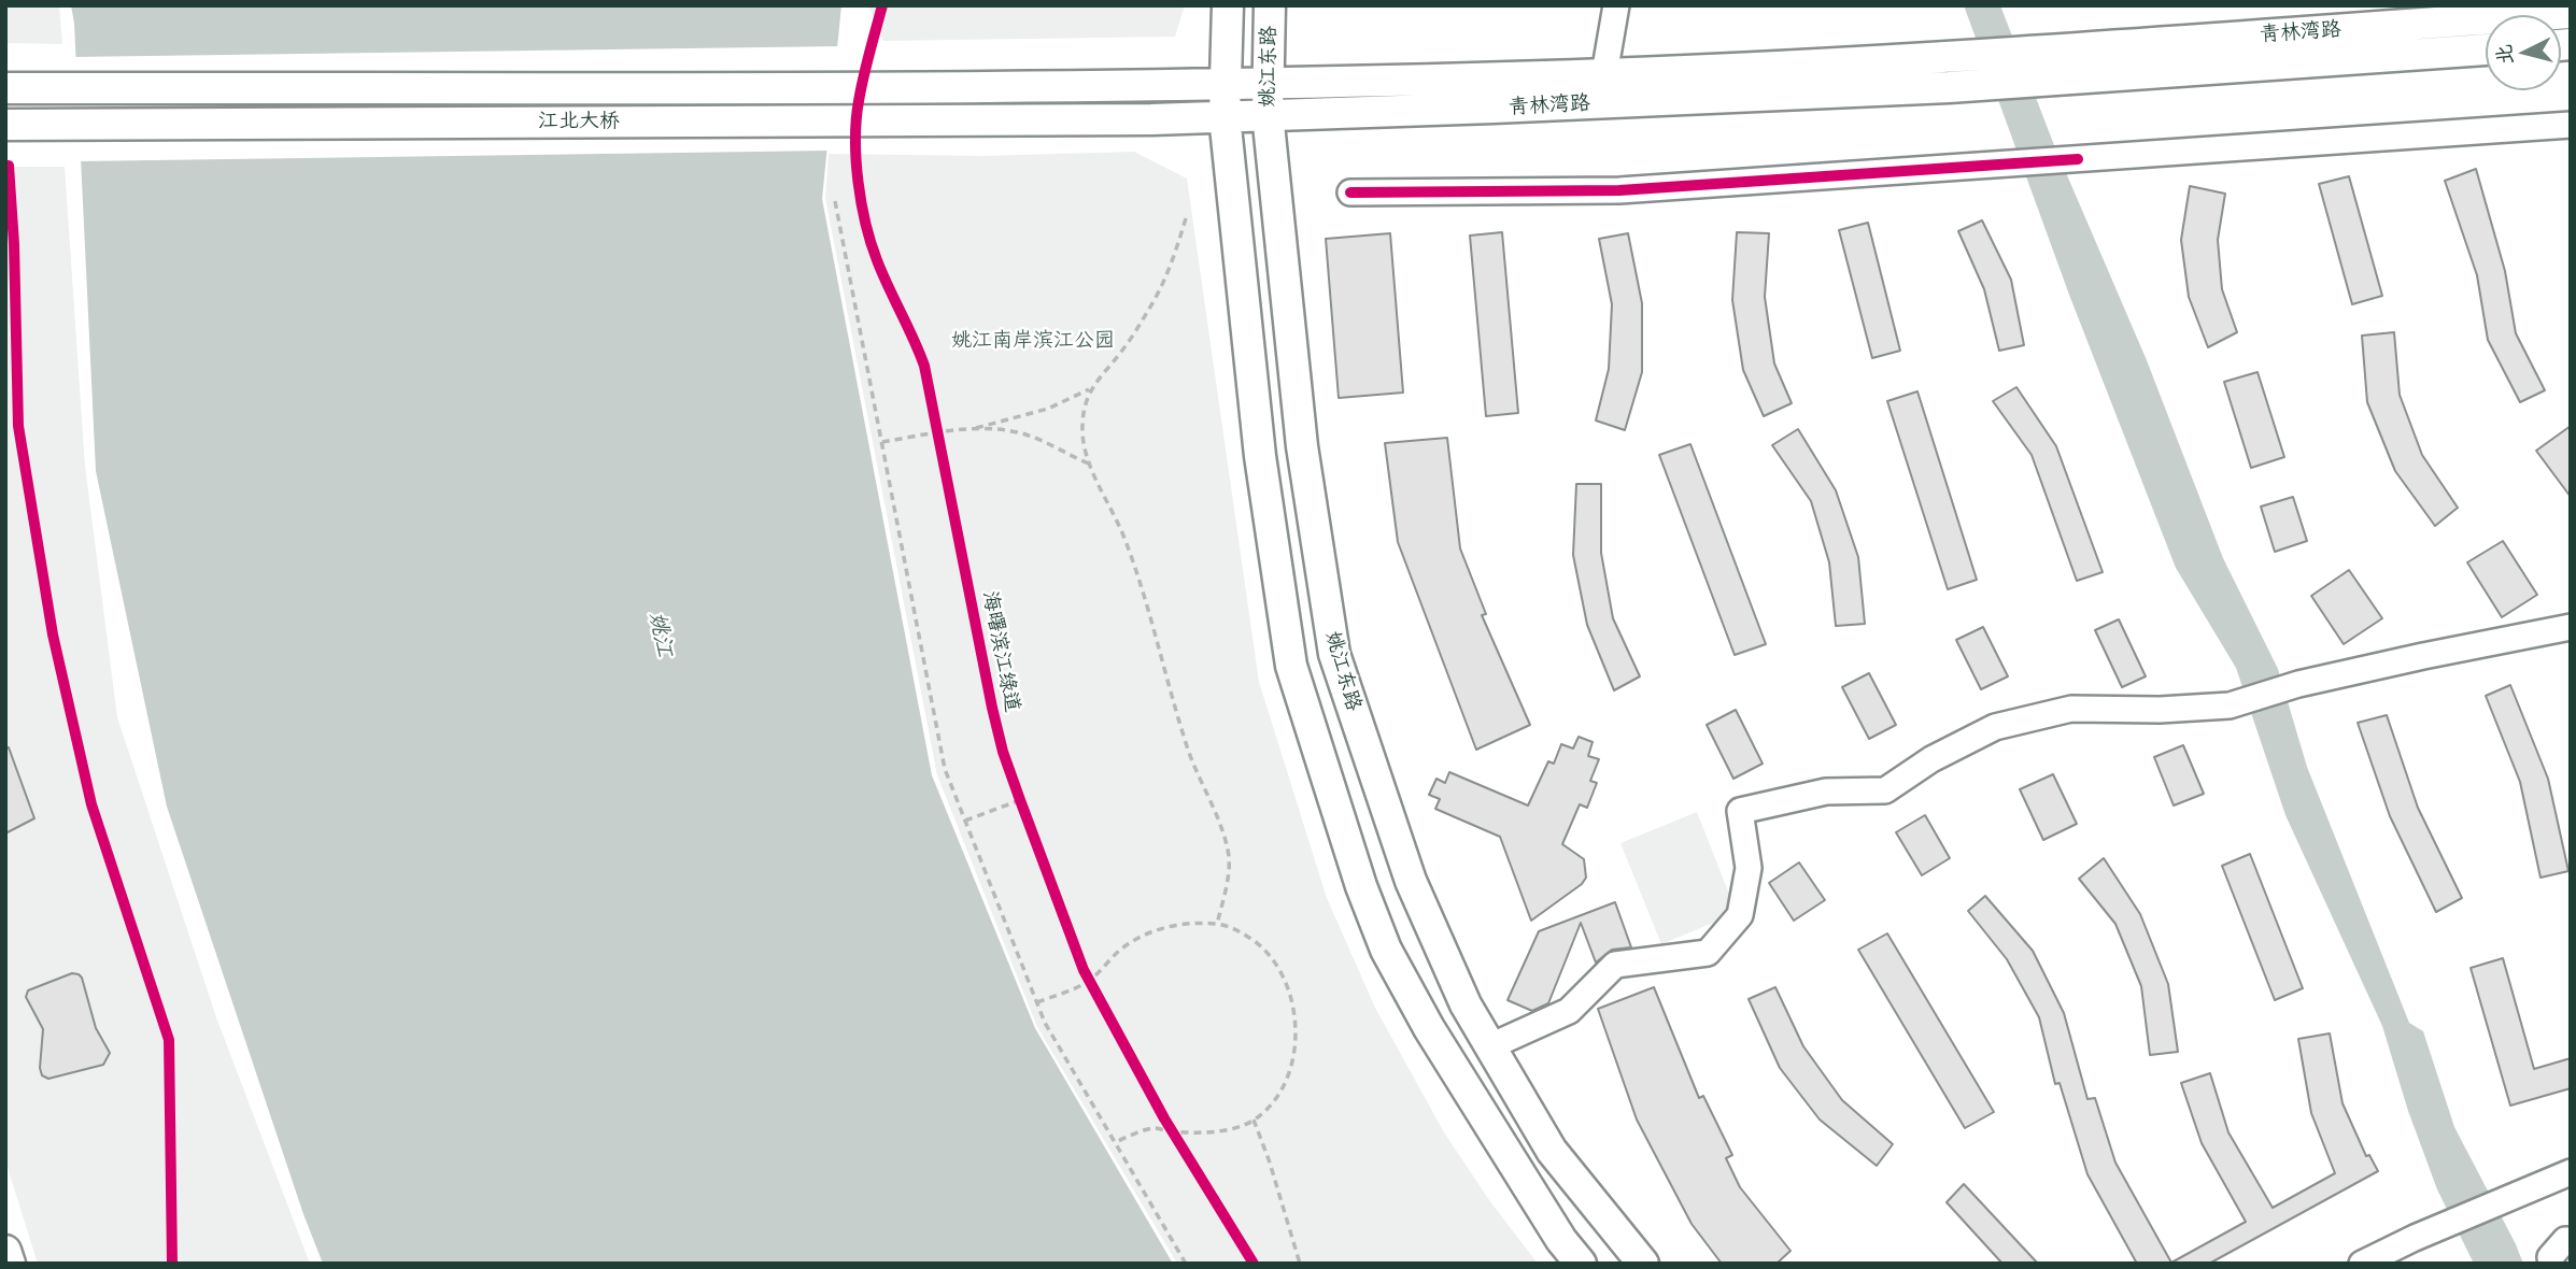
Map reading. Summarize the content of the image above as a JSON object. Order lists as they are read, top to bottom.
{
  "streets": {
    "main road": ["青林湾路", "姚江东路", "江北大桥"],
    "cycle path": ["海曙滨江绿道"]
  },
  "crossings": [
    ["青林湾路", "姚江东路"],
    ["青林湾路", "江北大桥"]
  ],
  "water": ["姚江"],
  "parks": ["姚江南岸滨江公园"],
  "north": "left"
}
